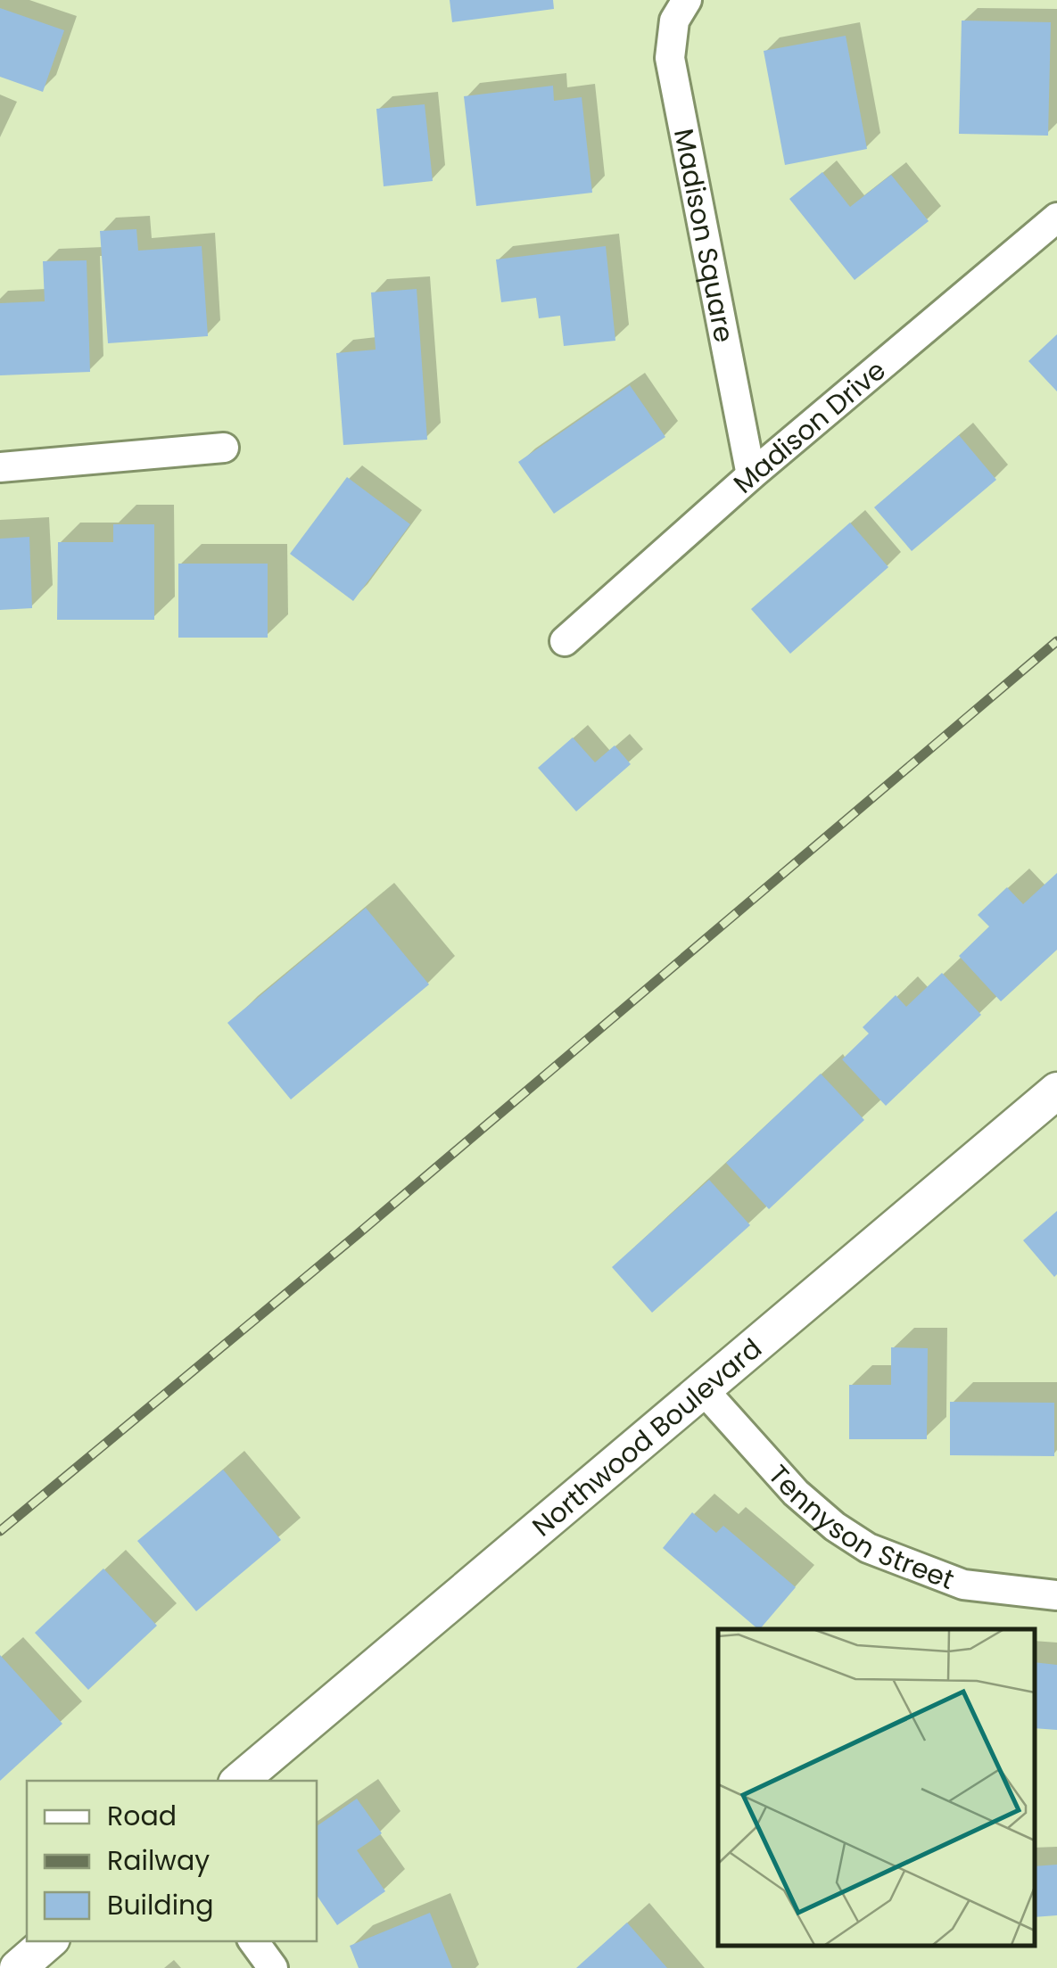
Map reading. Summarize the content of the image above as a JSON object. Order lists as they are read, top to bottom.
{
  "streets": {
    "street": [
      "Madison Square",
      "Madison Drive",
      "Northwood Boulevard",
      "Tennyson Street"
    ]
  },
  "crossings": [
    ["Madison Square", "Madison Drive"],
    ["Northwood Boulevard", "Tennyson Street"]
  ],
  "legend": ["Road", "Railway", "Building"]
}
